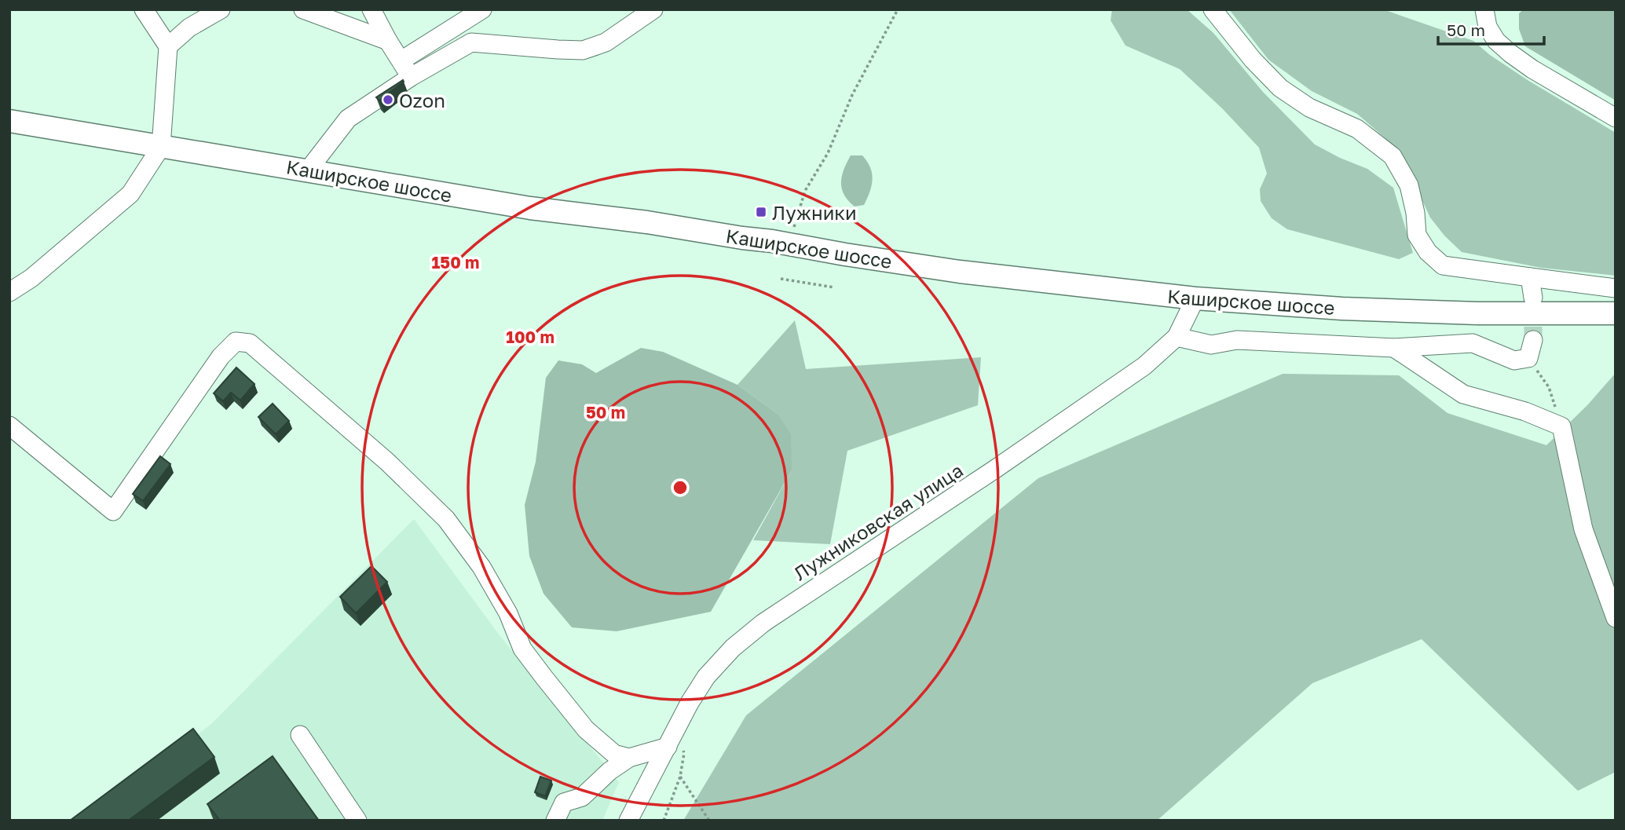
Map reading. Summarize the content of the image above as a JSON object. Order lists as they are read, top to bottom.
{
  "streets": {
    "main road": ["Каширское шоссе"],
    "street": ["Лужниковская улица"]
  },
  "crossings": [
    ["Каширское шоссе", "Лужниковская улица"]
  ],
  "places": {
    "other": ["Ozon"],
    "transit": ["Лужники"]
  },
  "scale_bar": "50 m",
  "rings": ["150 m", "100 m", "50 m"]
}
